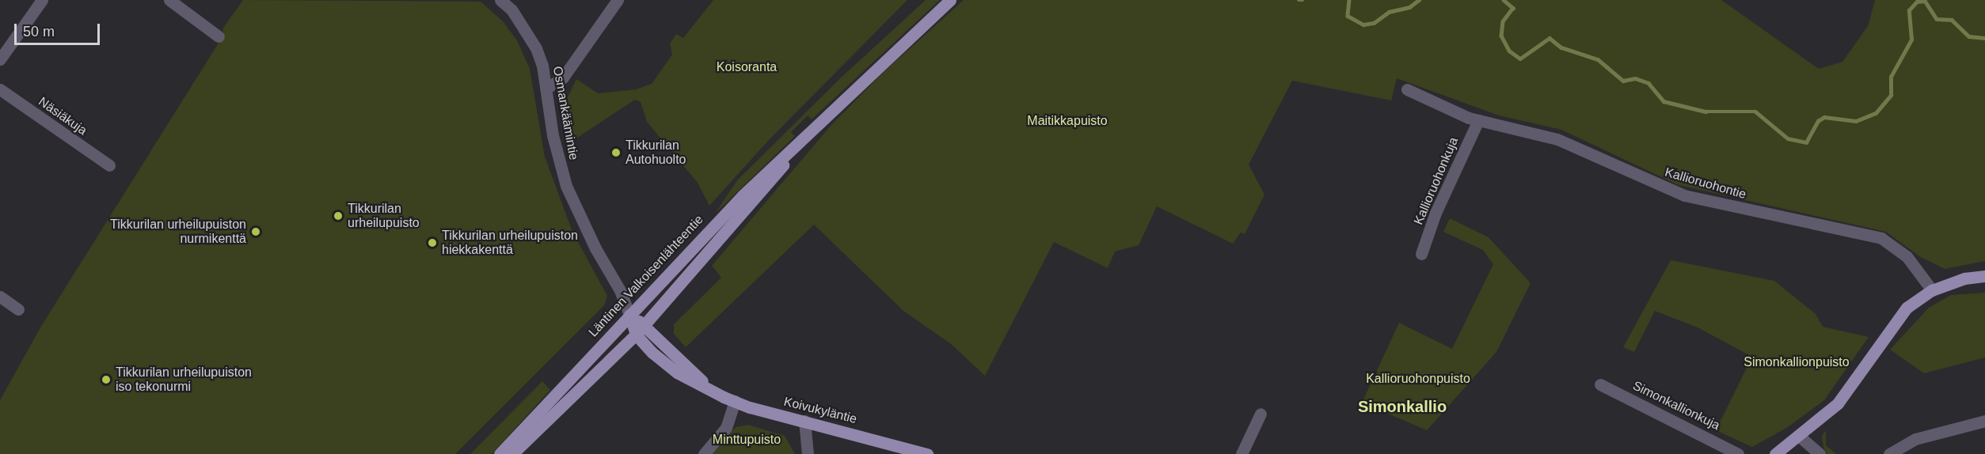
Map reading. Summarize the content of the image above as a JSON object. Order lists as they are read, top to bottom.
{
  "streets": {
    "main road": ["Läntinen Valkoisenlähteentie", "Koivukyläntie"],
    "street": [
      "Osmankäämintie",
      "Näsiäkuja",
      "Kallioruohonkuja",
      "Kallioruohontie",
      "Simonkallionkuja"
    ]
  },
  "crossings": [
    ["Osmankäämintie", "Läntinen Valkoisenlähteentie"],
    ["Osmankäämintie", "Koivukyläntie"],
    ["Kallioruohonkuja", "Kallioruohontie"],
    ["Läntinen Valkoisenlähteentie", "Koivukyläntie"]
  ],
  "districts": ["Simonkallio"],
  "parks": [
    "Koisoranta",
    "Maitikkapuisto",
    "Simonkallionpuisto",
    "Kallioruohonpuisto",
    "Minttupuisto"
  ],
  "places": [
    "Tikkurilan Autohuolto",
    "Tikkurilan urheilupuisto",
    "Tikkurilan urheilupuiston nurmikenttä",
    "Tikkurilan urheilupuiston hiekkakenttä",
    "Tikkurilan urheilupuiston iso tekonurmi"
  ],
  "scale_bar": "50 m"
}
